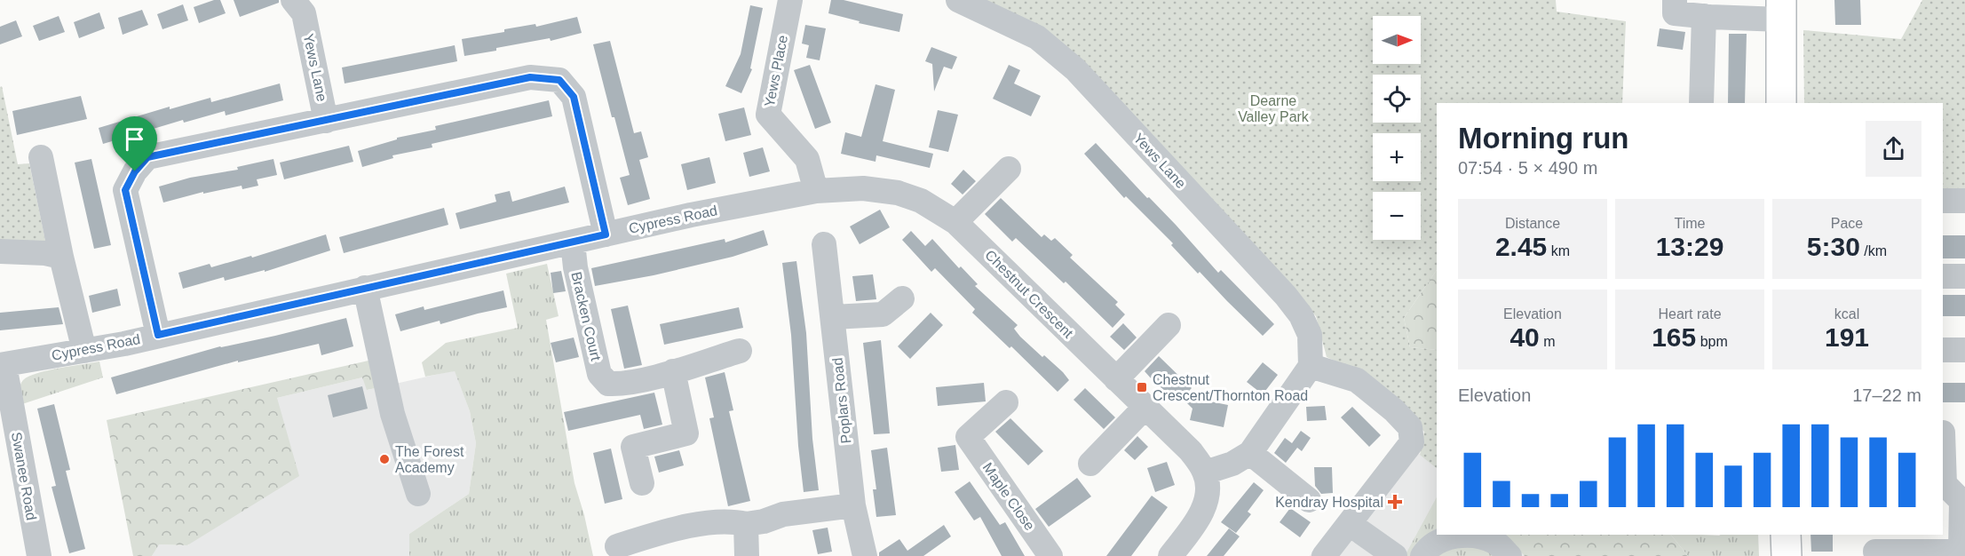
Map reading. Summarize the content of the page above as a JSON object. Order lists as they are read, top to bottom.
{
  "streets": {
    "street": [
      "Yews Lane",
      "Yews Place",
      "Cypress Road",
      "Chestnut Crescent",
      "Bracken Court",
      "Poplars Road",
      "Swanee Road",
      "Maple Close"
    ]
  },
  "crossings": [
    ["Yews Place", "Cypress Road"],
    ["Yews Place", "Chestnut Crescent"],
    ["Cypress Road", "Chestnut Crescent"],
    ["Cypress Road", "Bracken Court"],
    ["Cypress Road", "Swanee Road"]
  ],
  "parks": ["Dearne Valley Park"],
  "places": {
    "transit": ["Chestnut Crescent/Thornton Road"],
    "other": ["The Forest Academy"],
    "health": ["Kendray Hospital"]
  },
  "north": "right",
  "page": {
    "map_buttons": ["+", "−"],
    "heading": ["Morning run", "07:54 · 5 × 490 m"],
    "stats": [
      ["Distance", "2.45 km"],
      ["Time", "13:29"],
      ["Pace", "5:30 /km"],
      ["Elevation", "40 m"],
      ["Heart rate", "165 bpm"],
      ["kcal", "191"]
    ],
    "chart": ["Elevation", "17–22 m"]
  }
}
